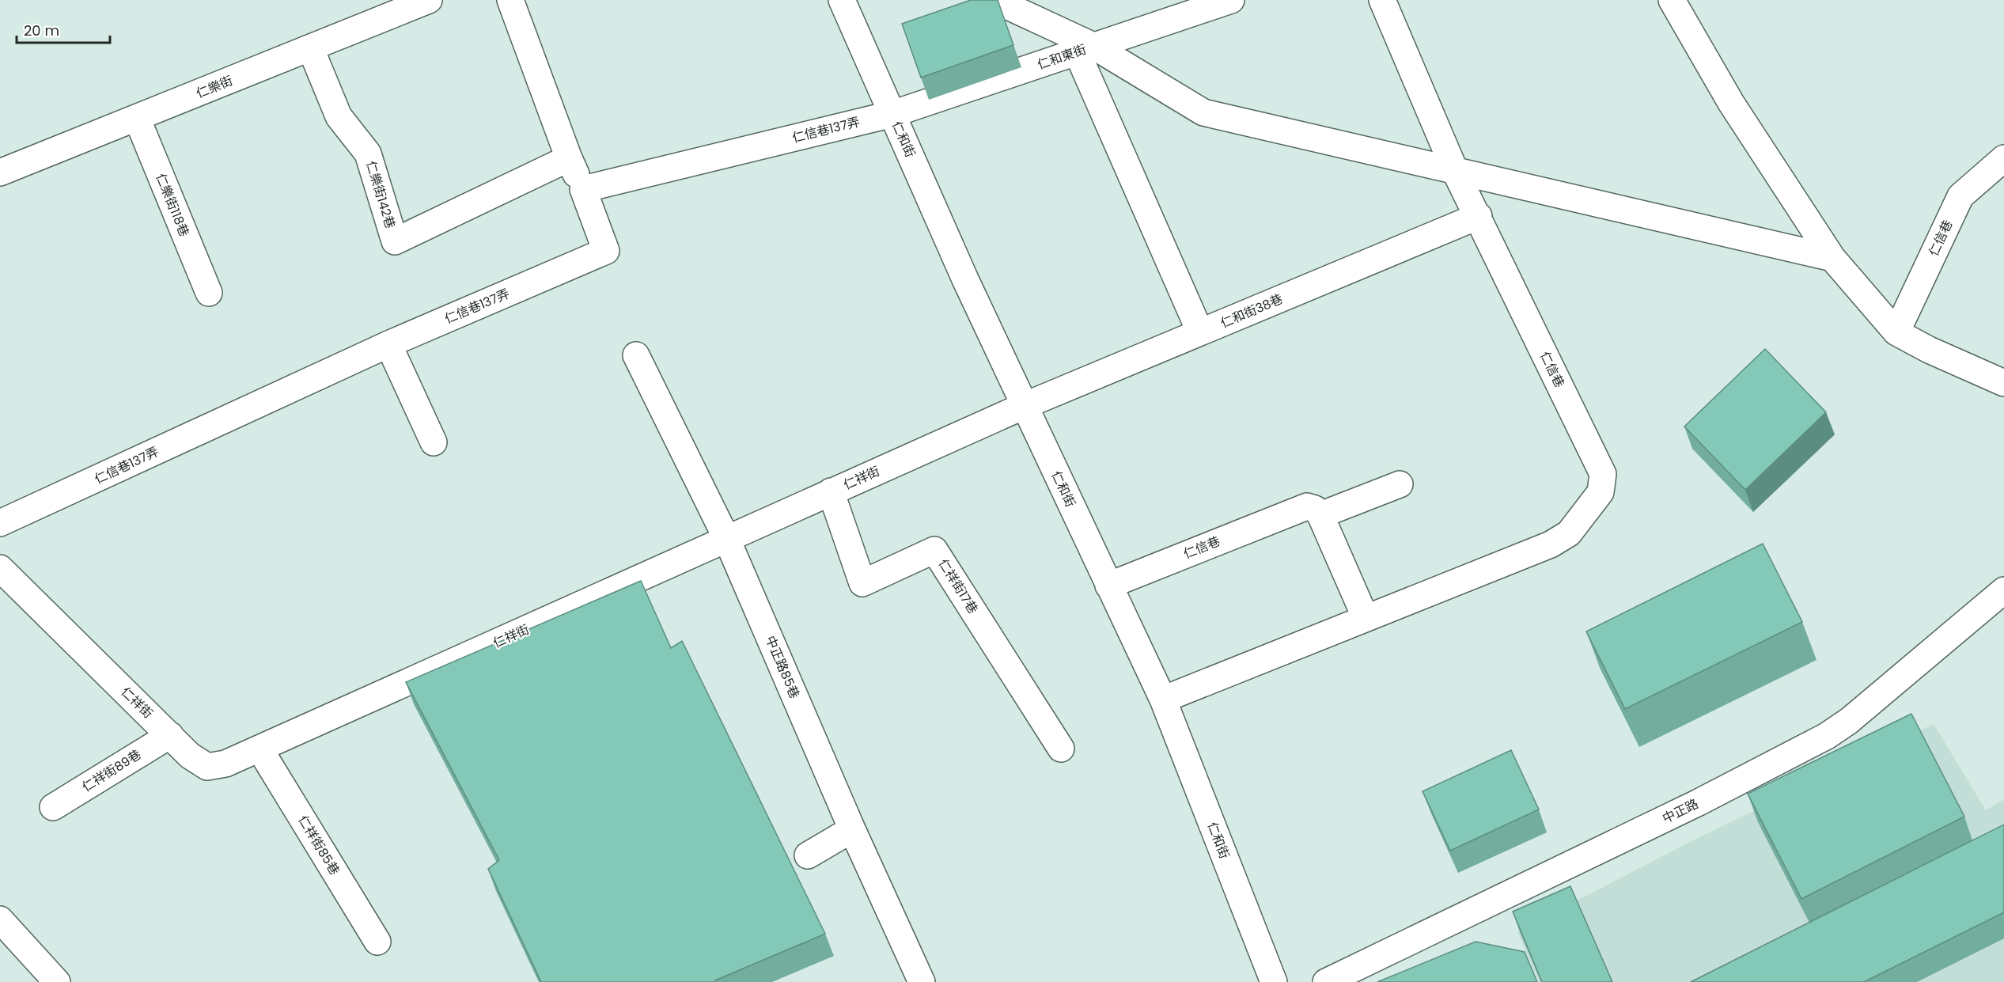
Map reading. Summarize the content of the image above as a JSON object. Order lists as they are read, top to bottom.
{
  "streets": {
    "street": [
      "仁和東街",
      "仁樂街",
      "仁信巷137弄",
      "仁和街",
      "仁樂街142巷",
      "仁樂街118巷",
      "仁信巷",
      "仁和街38巷",
      "仁祥街",
      "仁祥街17巷",
      "中正路85巷",
      "仁祥街89巷",
      "中正路",
      "仁祥街85巷"
    ]
  },
  "crossings": [
    ["仁和東街", "仁信巷137弄"],
    ["仁和東街", "仁和街"],
    ["仁樂街", "仁樂街142巷"],
    ["仁樂街", "仁樂街118巷"],
    ["仁信巷137弄", "仁和街"],
    ["仁和街", "仁信巷"],
    ["仁和街", "仁和街38巷"],
    ["仁和街", "仁祥街"],
    ["仁信巷", "仁和街38巷"],
    ["仁和街38巷", "仁祥街"],
    ["仁祥街", "仁祥街17巷"],
    ["仁祥街", "中正路85巷"],
    ["仁祥街", "仁祥街89巷"],
    ["仁祥街", "仁祥街85巷"]
  ],
  "scale_bar": "20 m"
}
